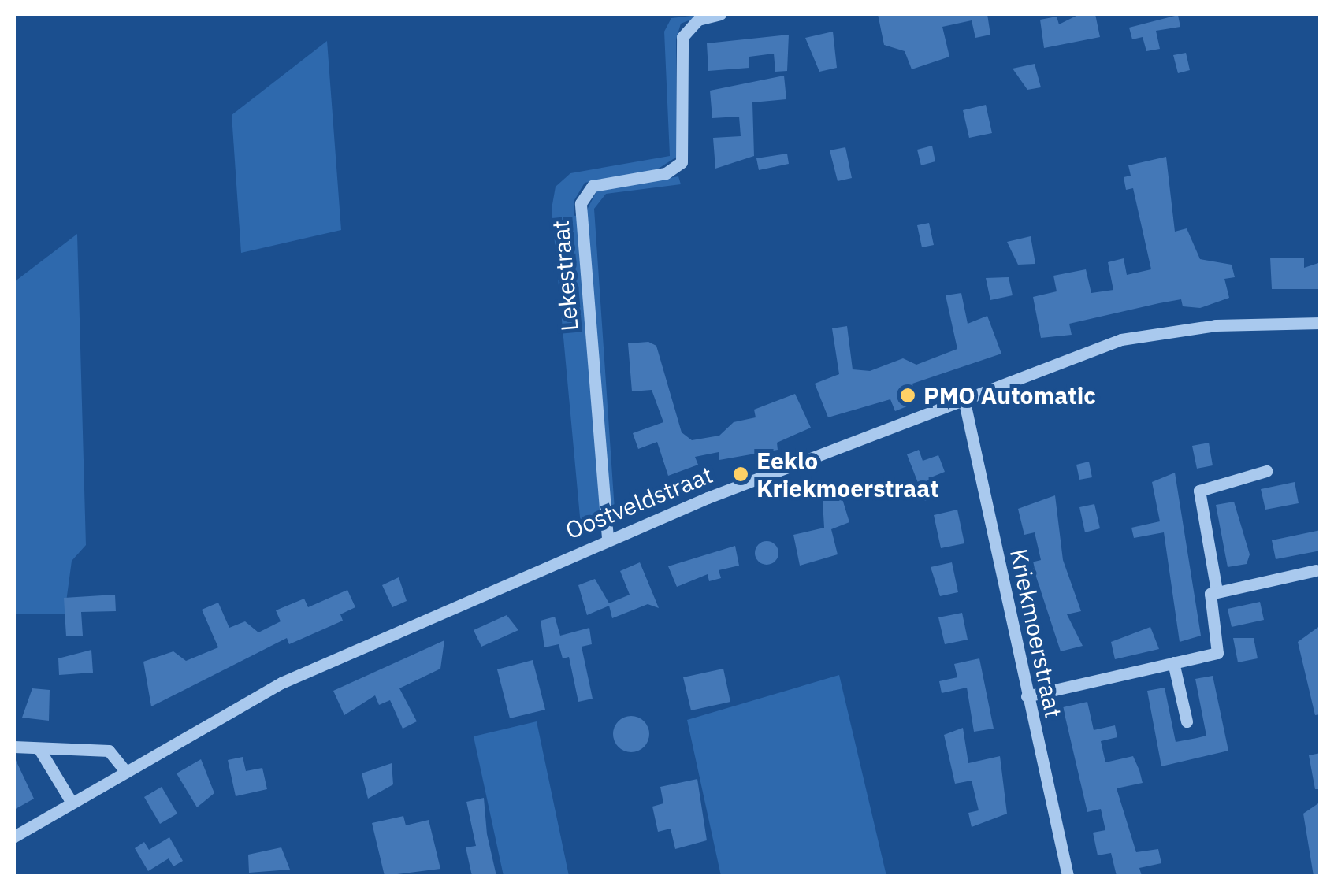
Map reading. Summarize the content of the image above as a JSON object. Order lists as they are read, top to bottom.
{
  "streets": {
    "street": ["Lekestraat", "Oostveldstraat", "Kriekmoerstraat"]
  },
  "crossings": [
    ["Lekestraat", "Oostveldstraat"],
    ["Oostveldstraat", "Kriekmoerstraat"]
  ],
  "places": ["PMO Automatic", "Eeklo Kriekmoerstraat"]
}
